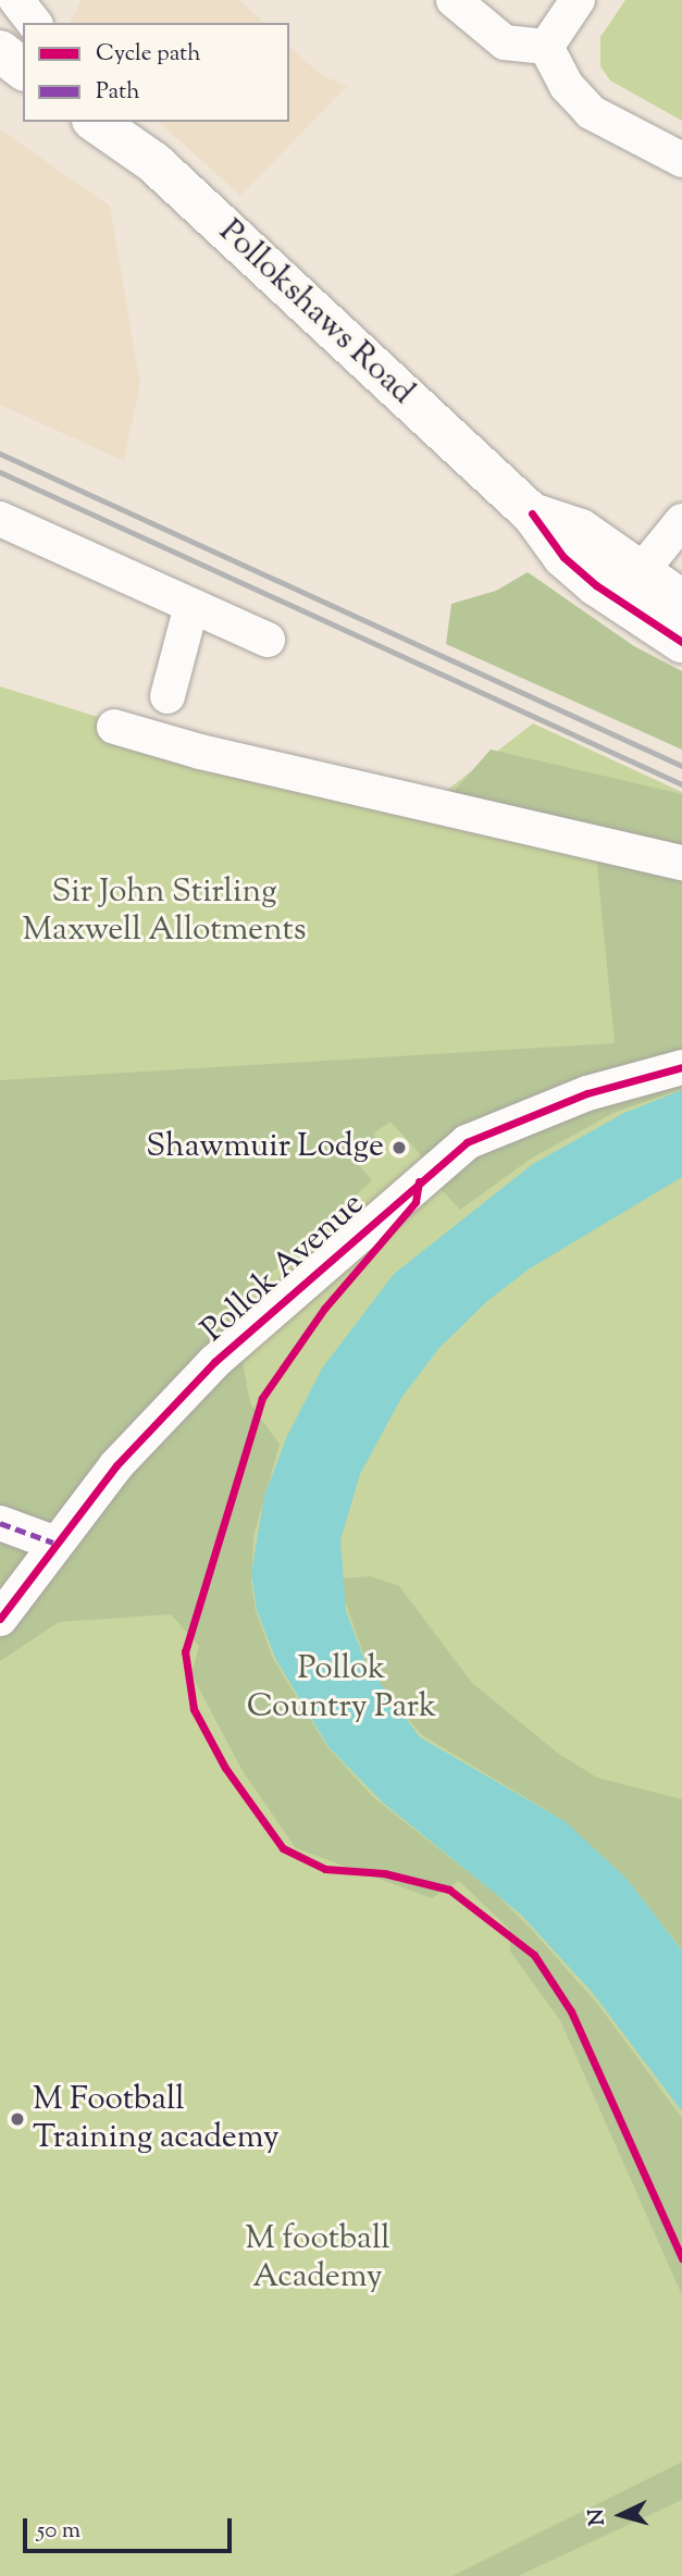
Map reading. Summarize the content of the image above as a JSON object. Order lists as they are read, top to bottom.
{
  "streets": {
    "main road": ["Pollokshaws Road"],
    "street": ["Pollok Avenue"]
  },
  "parks": ["Sir John Stirling Maxwell Allotments", "Pollok Country Park", "M football Academy"],
  "places": ["Shawmuir Lodge", "M Football Training academy"],
  "legend": ["Cycle path", "Path"],
  "scale_bar": "50 m",
  "north": "left"
}
